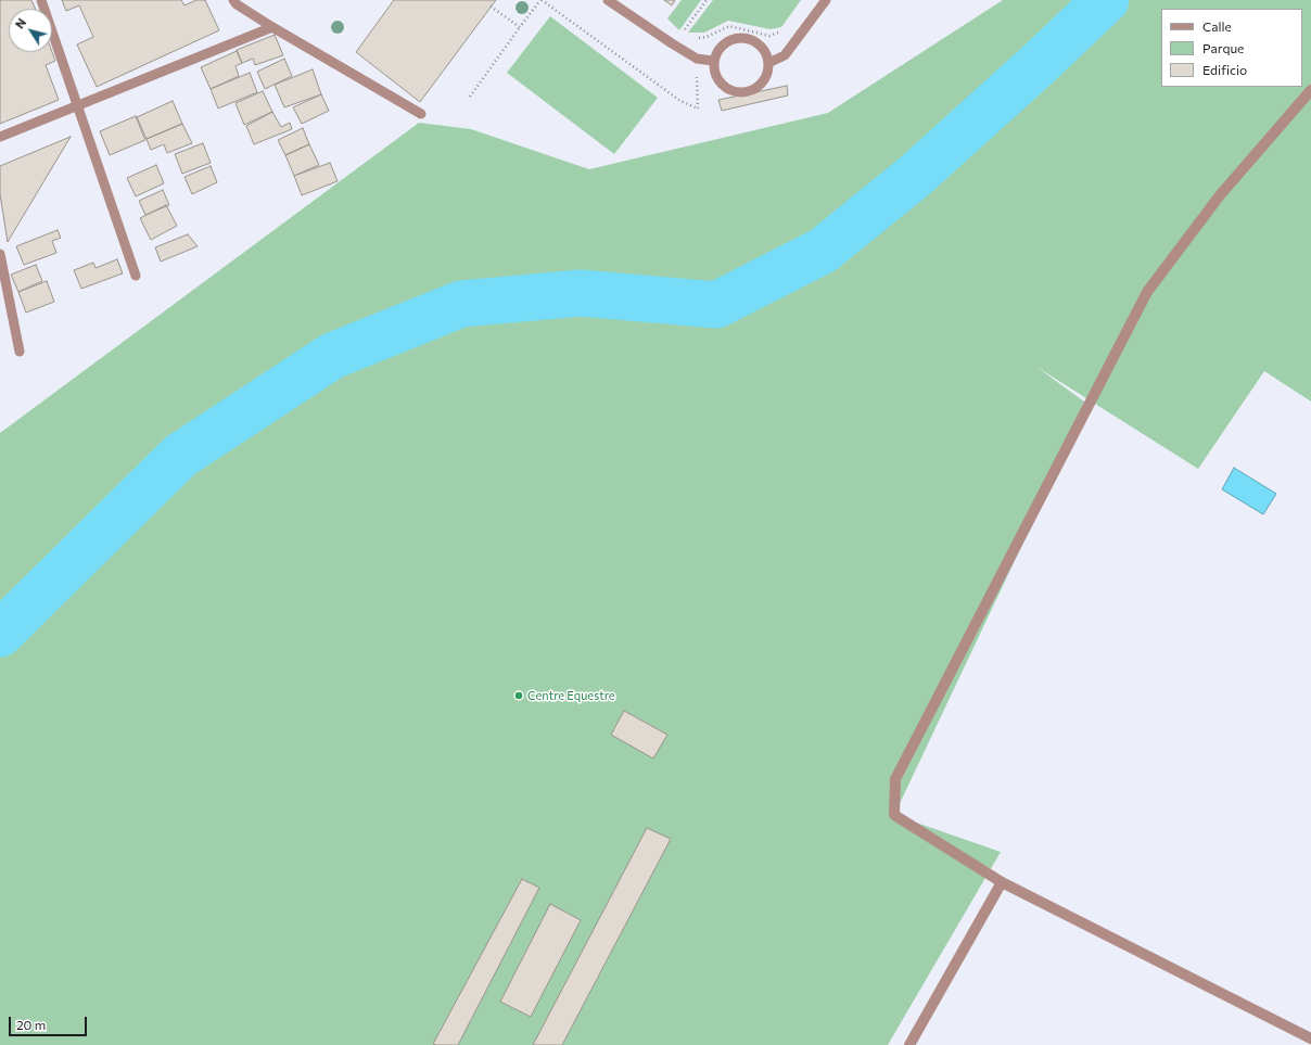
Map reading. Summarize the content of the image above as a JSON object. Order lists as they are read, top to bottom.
{
  "places": ["Centre Equestre"],
  "legend": ["Calle", "Parque", "Edificio"],
  "scale_bar": "20 m",
  "north": "top left"
}
